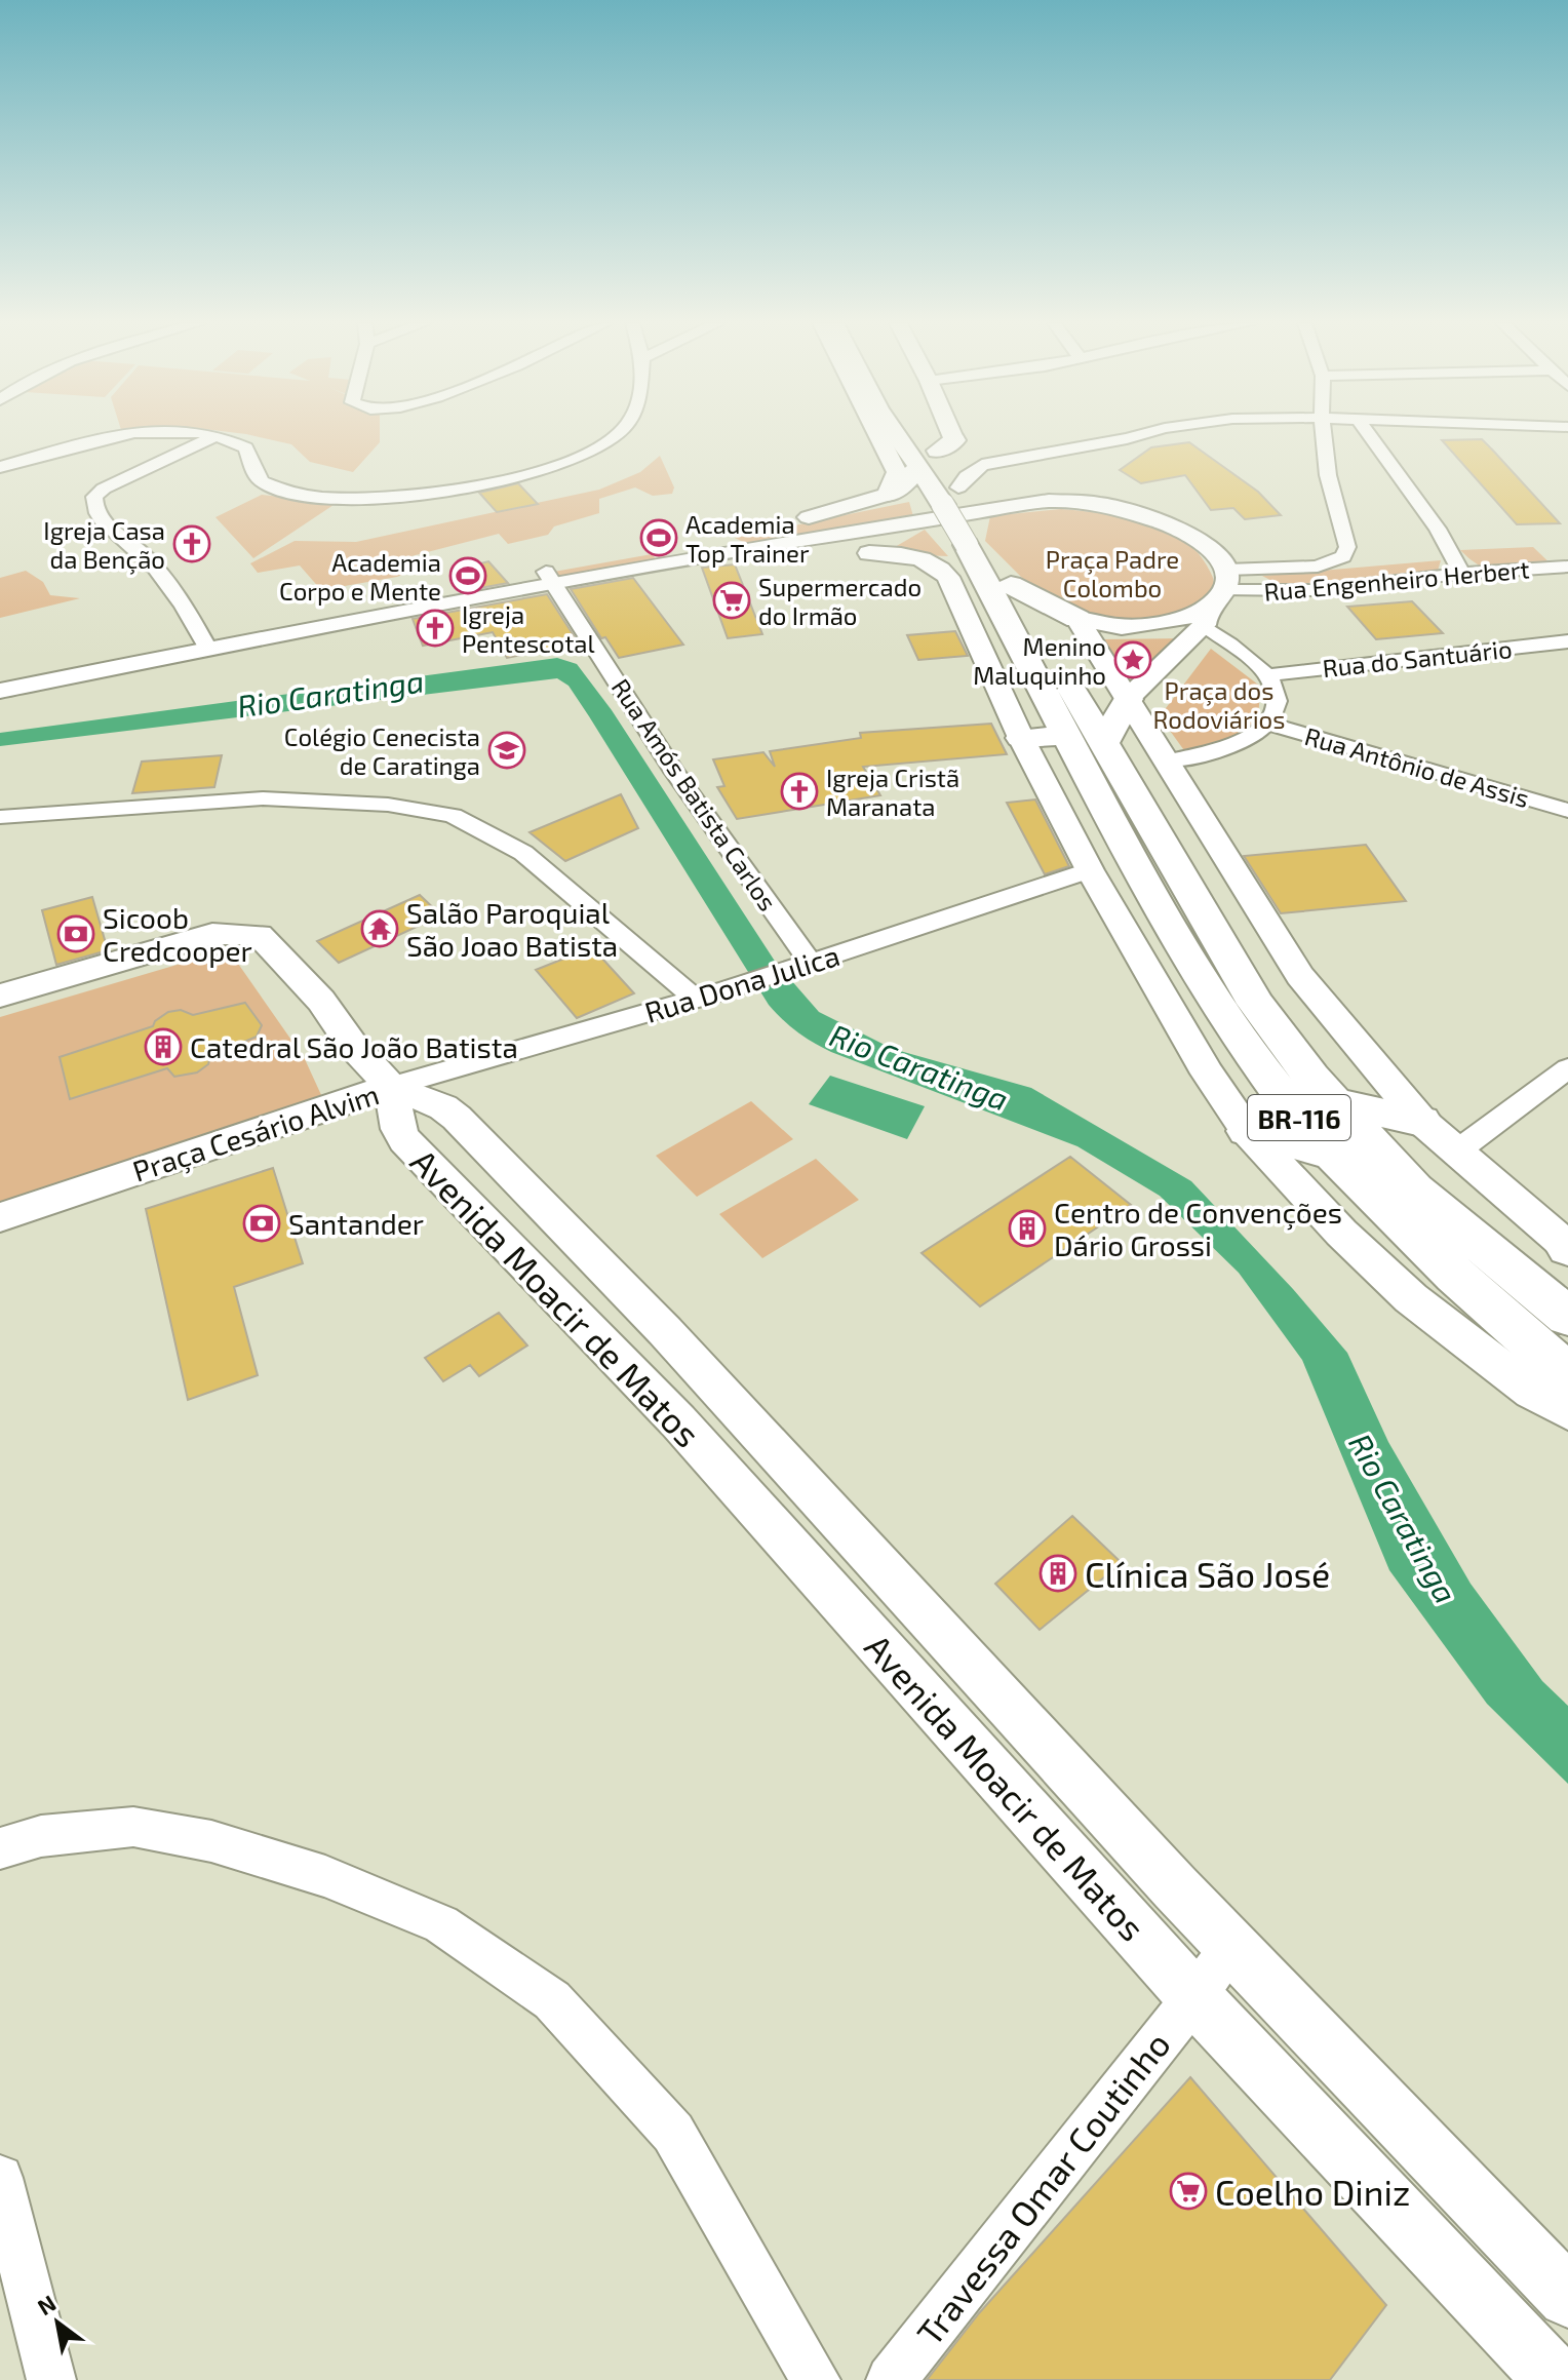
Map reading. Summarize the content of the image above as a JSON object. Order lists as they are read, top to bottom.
{
  "streets": {
    "highway": ["BR-116"],
    "main road": ["Praça Cesário Alvim", "Avenida Moacir de Matos"],
    "street": [
      "Rua Engenheiro Herbert",
      "Rua do Santuário",
      "Rua Antônio de Assis",
      "Rua Amós Batista Carlos",
      "Rua Dona Julica",
      "Travessa Omar Coutinho"
    ]
  },
  "crossings": [
    ["Rua Amós Batista Carlos", "Rua Dona Julica"],
    ["Rua Dona Julica", "Praça Cesário Alvim"],
    ["Rua Dona Julica", "Avenida Moacir de Matos"],
    ["Praça Cesário Alvim", "Avenida Moacir de Matos"],
    ["Avenida Moacir de Matos", "Travessa Omar Coutinho"]
  ],
  "water": ["Rio Caratinga"],
  "parks": ["Praça Padre Colombo", "Praça dos Rodoviários"],
  "places": {
    "sports": ["Academia Top Trainer", "Academia Corpo e Mente"],
    "church": ["Igreja Casa da Benção", "Igreja Pentescotal", "Igreja Cristã Maranata"],
    "supermarket": ["Supermercado do Irmão", "Coelho Diniz"],
    "place": ["Menino Maluquinho"],
    "school or university": ["Colégio Cenecista de Caratinga"],
    "temple": ["Salão Paroquial São Joao Batista"],
    "bank": ["Sicoob Credcooper", "Santander"],
    "building": ["Catedral São João Batista", "Centro de Convenções Dário Grossi", "Clínica São José"]
  },
  "north": "top left"
}
